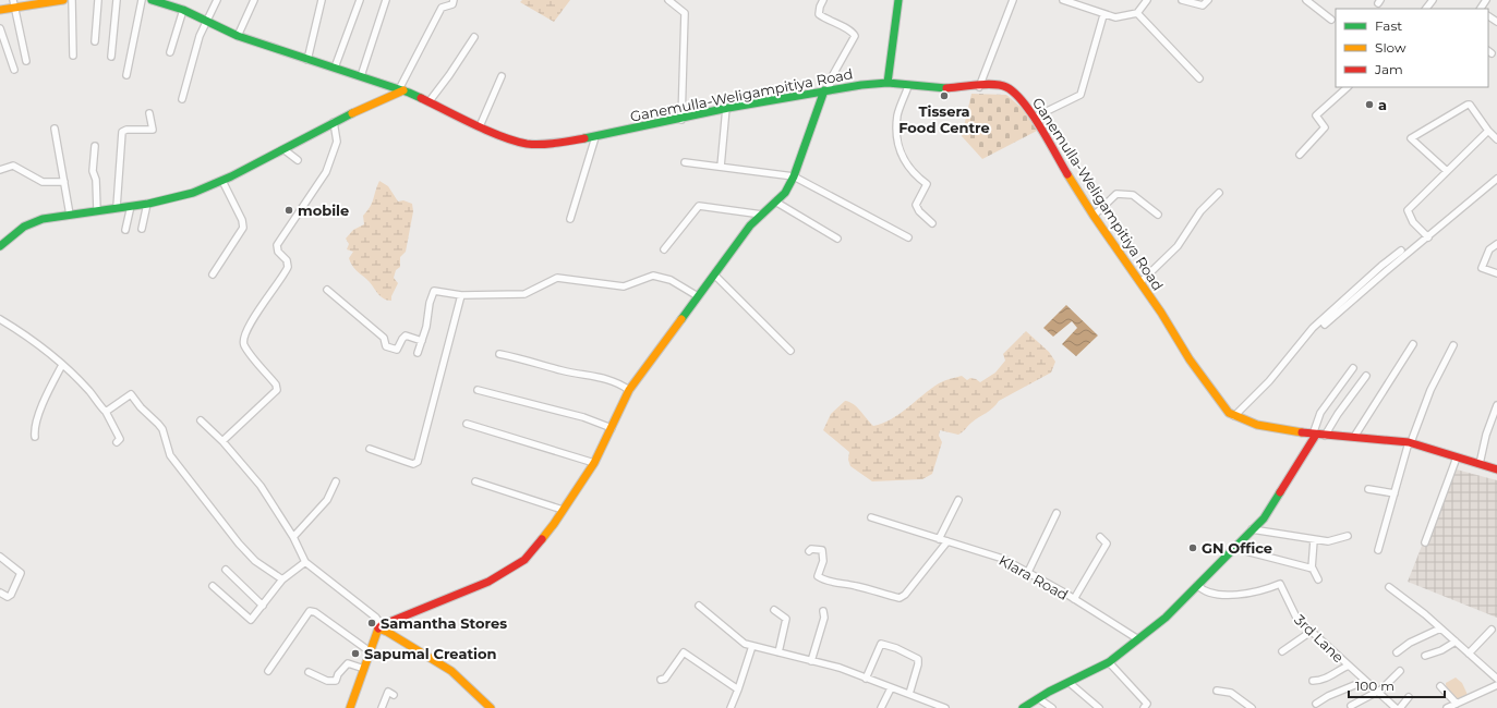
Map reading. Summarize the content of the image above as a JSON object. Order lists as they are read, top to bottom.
{
  "streets": {
    "street": ["Ganemulla-Weligampitiya Road", "Klara Road", "3rd Lane"]
  },
  "places": [
    "Tissera Food Centre",
    "a",
    "mobile",
    "GN Office",
    "Samantha Stores",
    "Sapumal Creation"
  ],
  "legend": ["Fast", "Slow", "Jam"],
  "scale_bar": "100 m"
}
